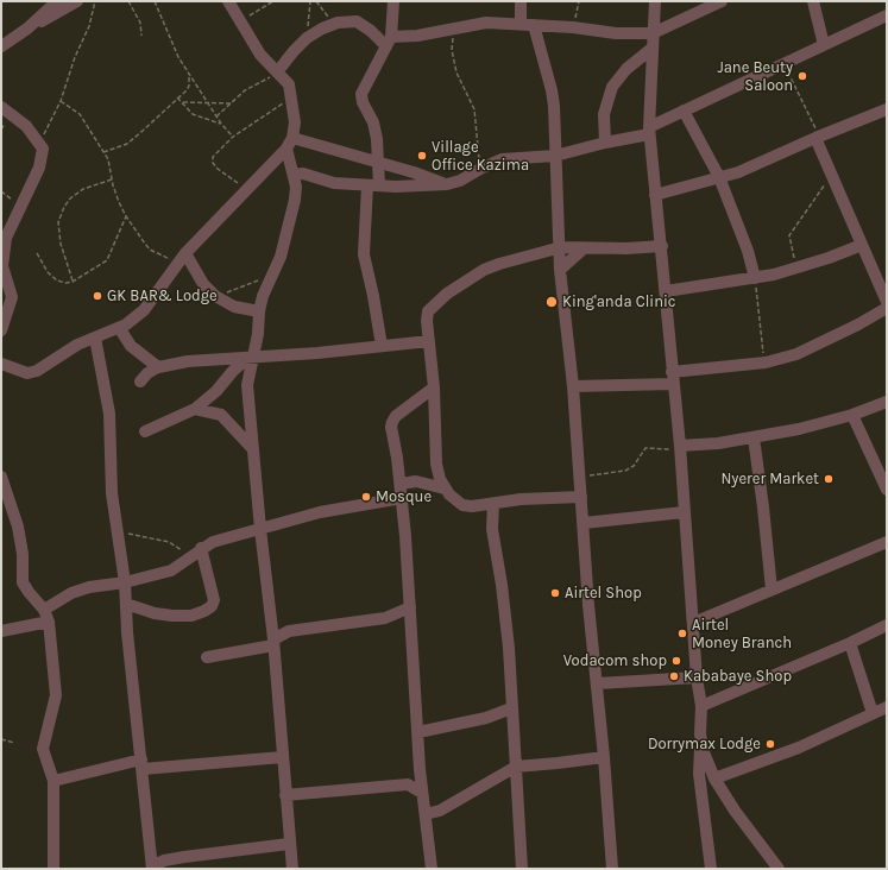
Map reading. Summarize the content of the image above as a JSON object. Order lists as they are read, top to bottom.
{
  "places": [
    "Jane Beuty Saloon",
    "Village Office Kazima",
    "GK BAR& Lodge",
    "King'anda Clinic",
    "Nyerer Market",
    "Mosque",
    "Airtel Shop",
    "Airtel Money Branch",
    "Vodacom shop",
    "Kababaye Shop",
    "Dorrymax Lodge"
  ]
}
